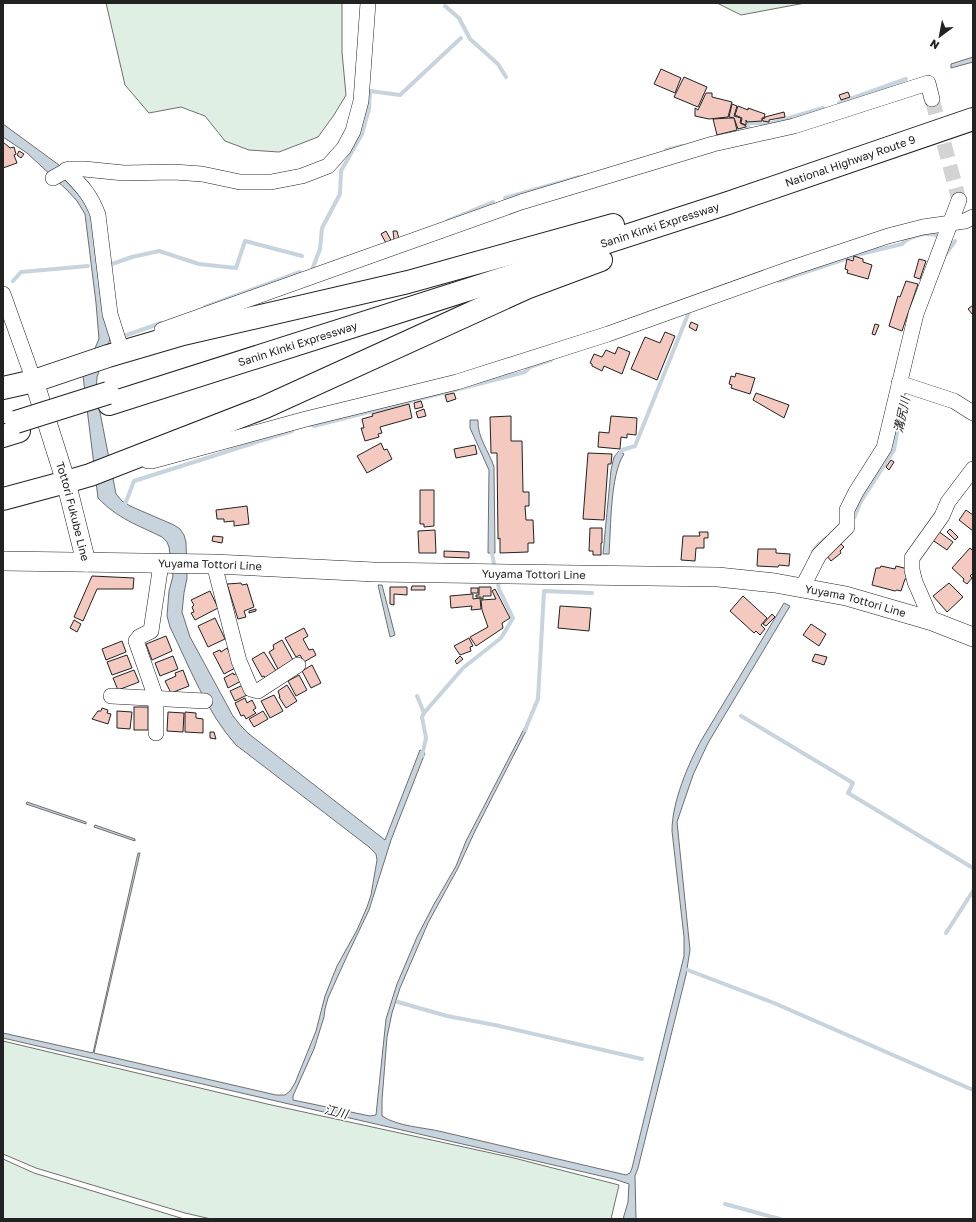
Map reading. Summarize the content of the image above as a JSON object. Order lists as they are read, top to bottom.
{
  "streets": {
    "highway": ["National Highway Route 9", "Sanin Kinki Expressway"],
    "main road": ["Tottori Fukube Line", "Yuyama Tottori Line"]
  },
  "crossings": [
    ["National Highway Route 9", "Sanin Kinki Expressway"],
    ["Tottori Fukube Line", "Yuyama Tottori Line"]
  ],
  "water": ["溝尻川", "江川"],
  "north": "bottom left"
}
